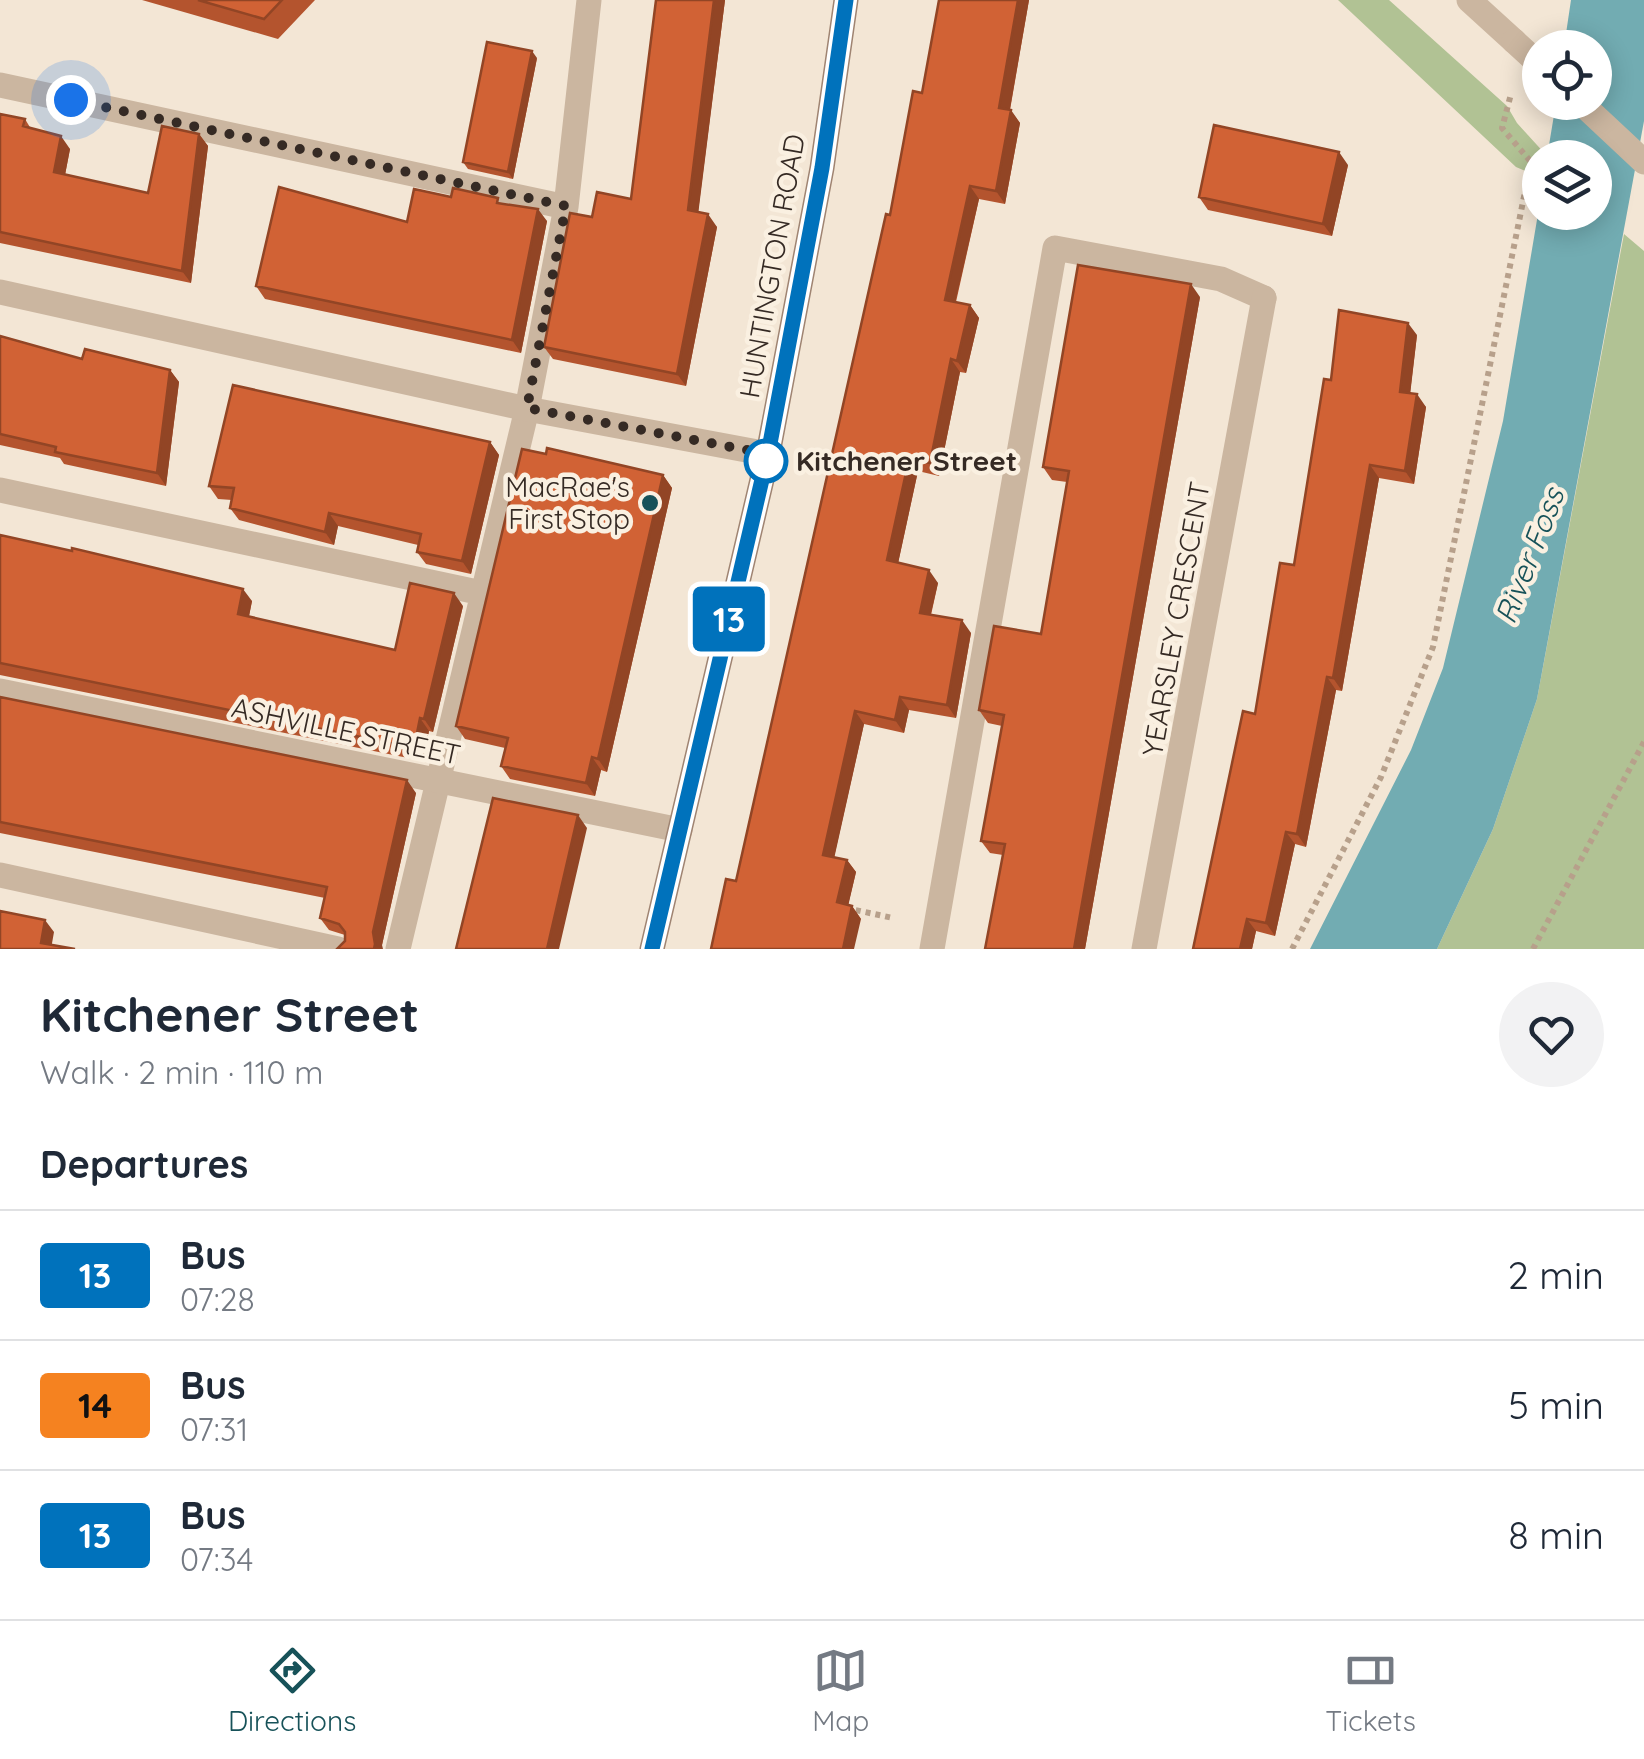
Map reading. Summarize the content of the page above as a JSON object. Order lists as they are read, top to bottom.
{
  "streets": {
    "street": ["HUNTINGTON ROAD", "YEARSLEY CRESCENT", "ASHVILLE STREET"]
  },
  "crossings": [
    ["HUNTINGTON ROAD", "ASHVILLE STREET"]
  ],
  "water": ["River Foss"],
  "places": ["Kitchener Street", "MacRae's First Stop"],
  "lines": ["bus line 13"],
  "page": {
    "on_map": "13",
    "heading": [
      ["Kitchener Street", "Walk · 2 min · 110 m"],
      "Departures"
    ],
    "list": [
      {
        "mark": "13",
        "name": "Bus",
        "note": "07:28",
        "value": "2 min"
      },
      {
        "mark": "14",
        "name": "Bus",
        "note": "07:31",
        "value": "5 min"
      },
      {
        "mark": "13",
        "name": "Bus",
        "note": "07:34",
        "value": "8 min"
      }
    ],
    "tabs": ["Directions", "Map", "Tickets"]
  }
}
